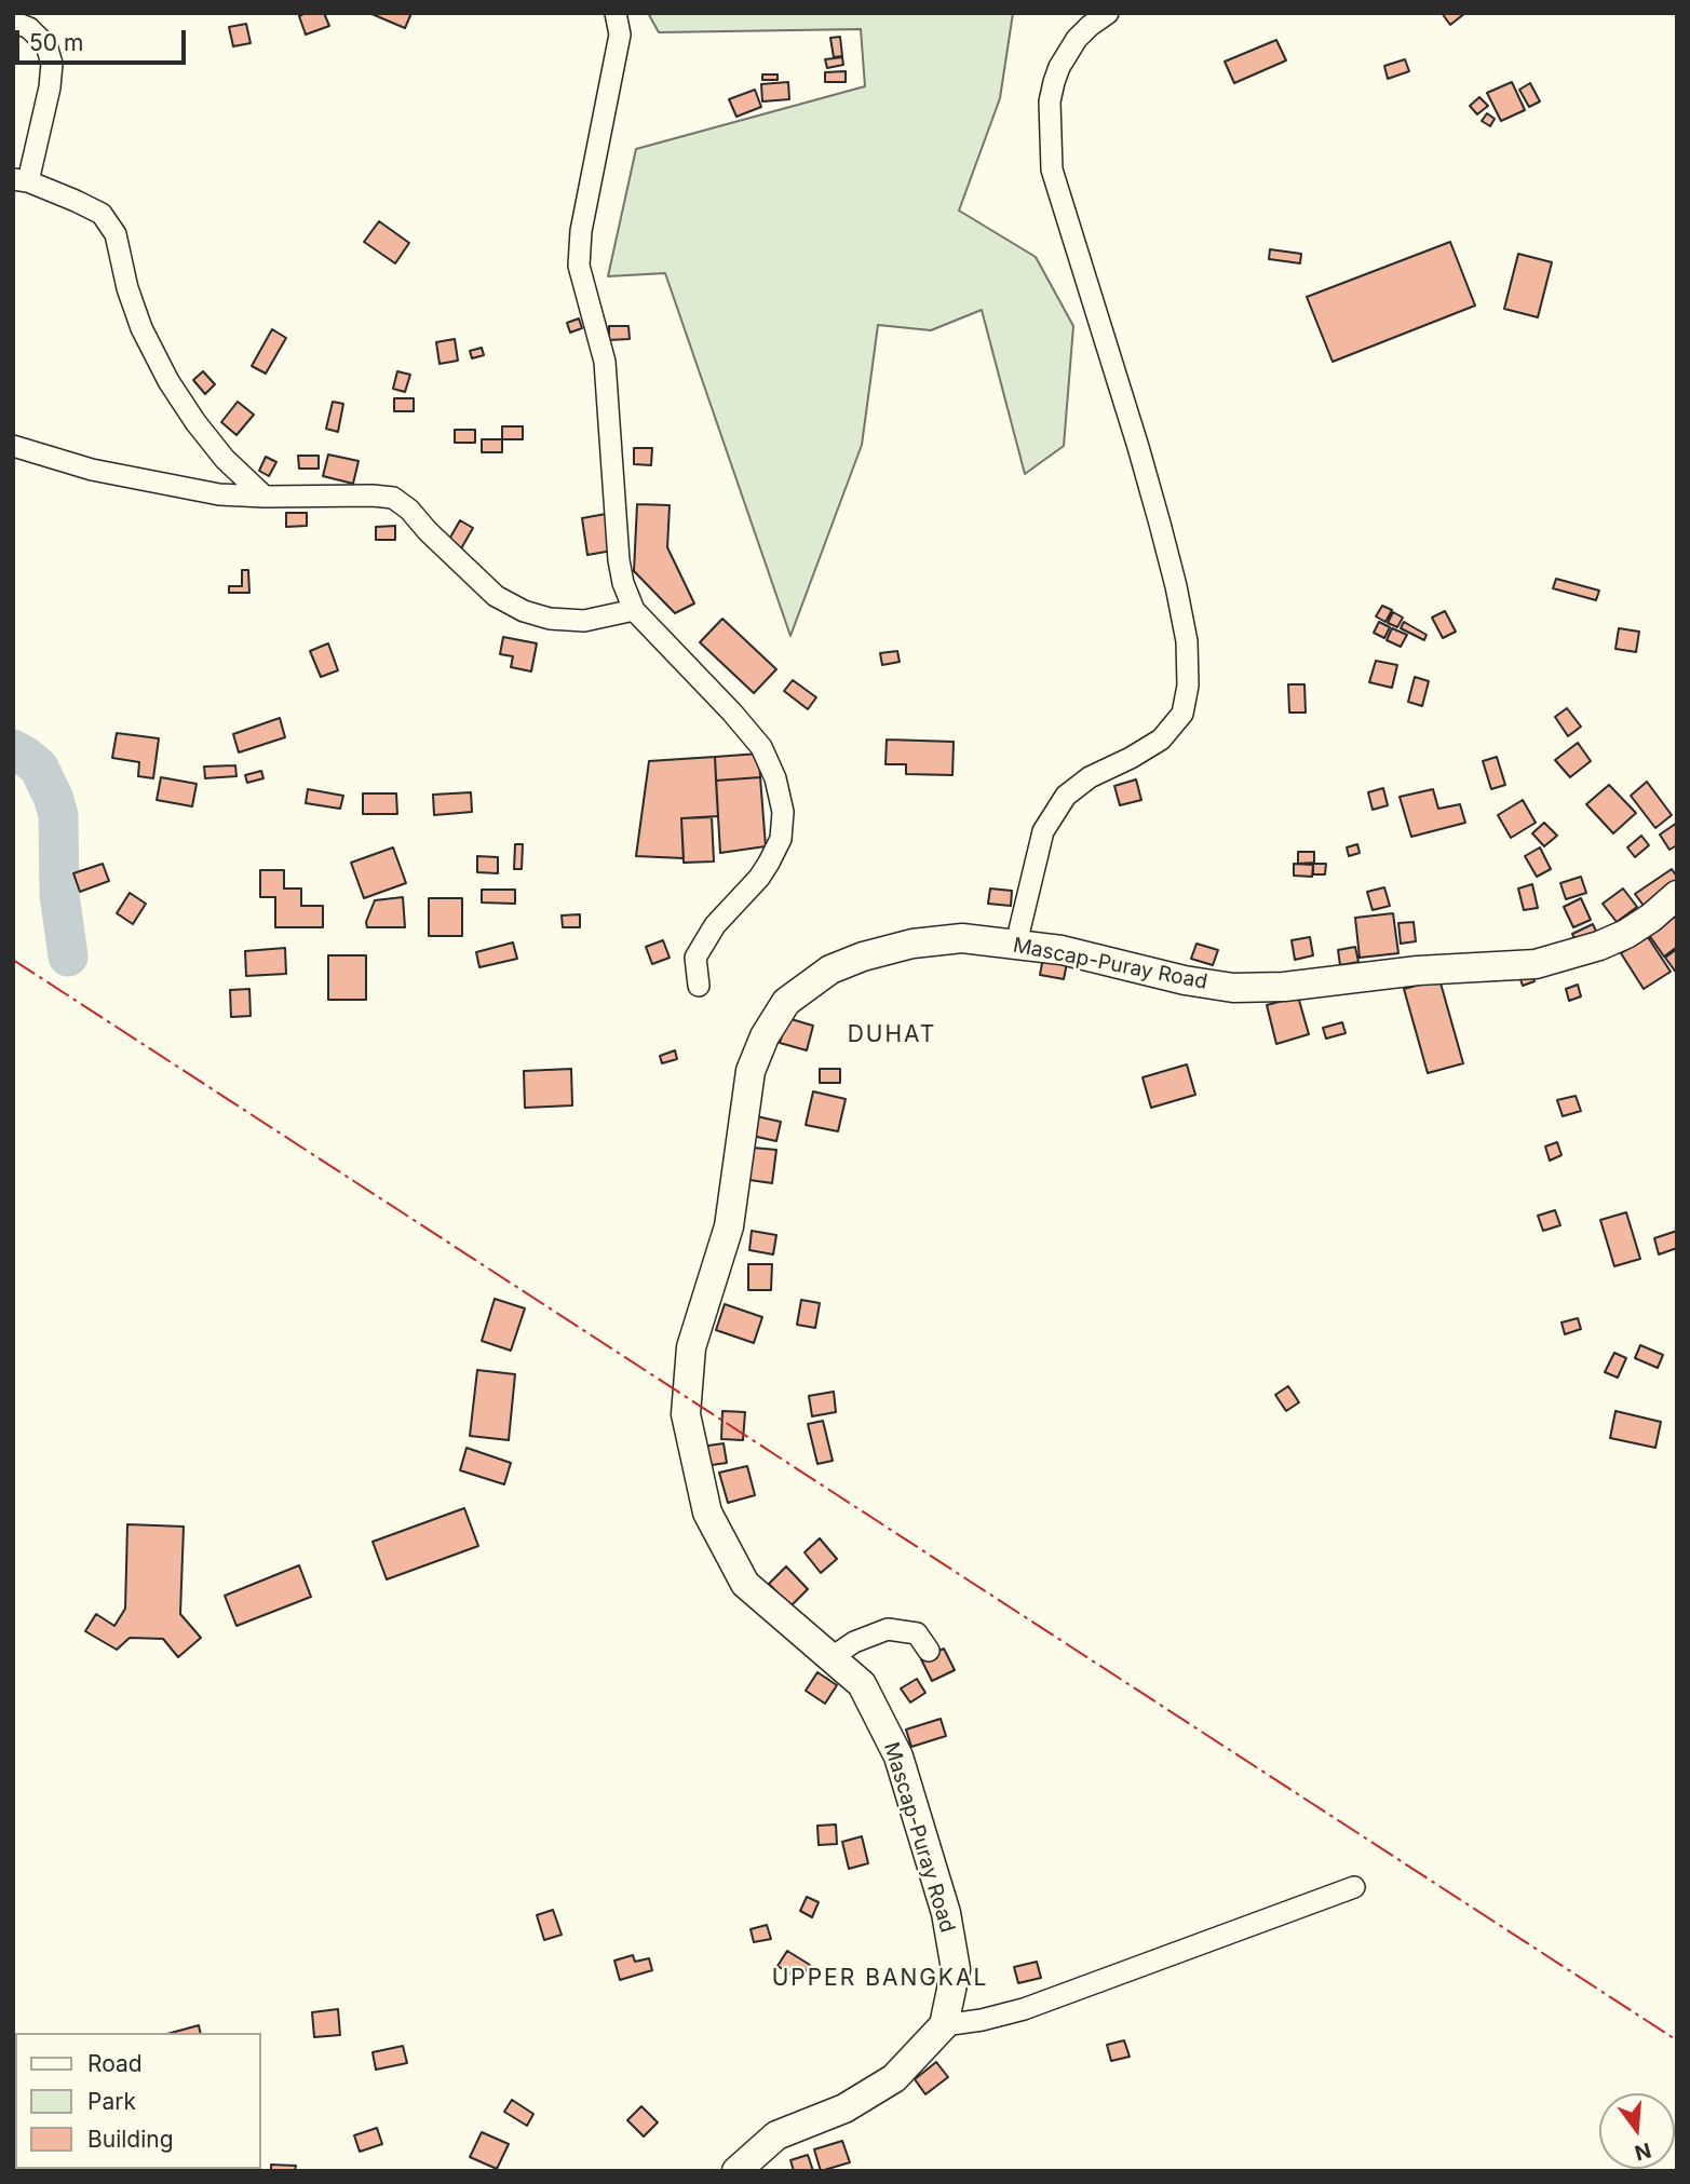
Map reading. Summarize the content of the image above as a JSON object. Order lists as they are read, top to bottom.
{
  "streets": {
    "street": ["Mascap-Puray Road"]
  },
  "districts": ["DUHAT", "UPPER BANGKAL"],
  "legend": ["Road", "Park", "Building"],
  "scale_bar": "50 m",
  "north": "bottom"
}
